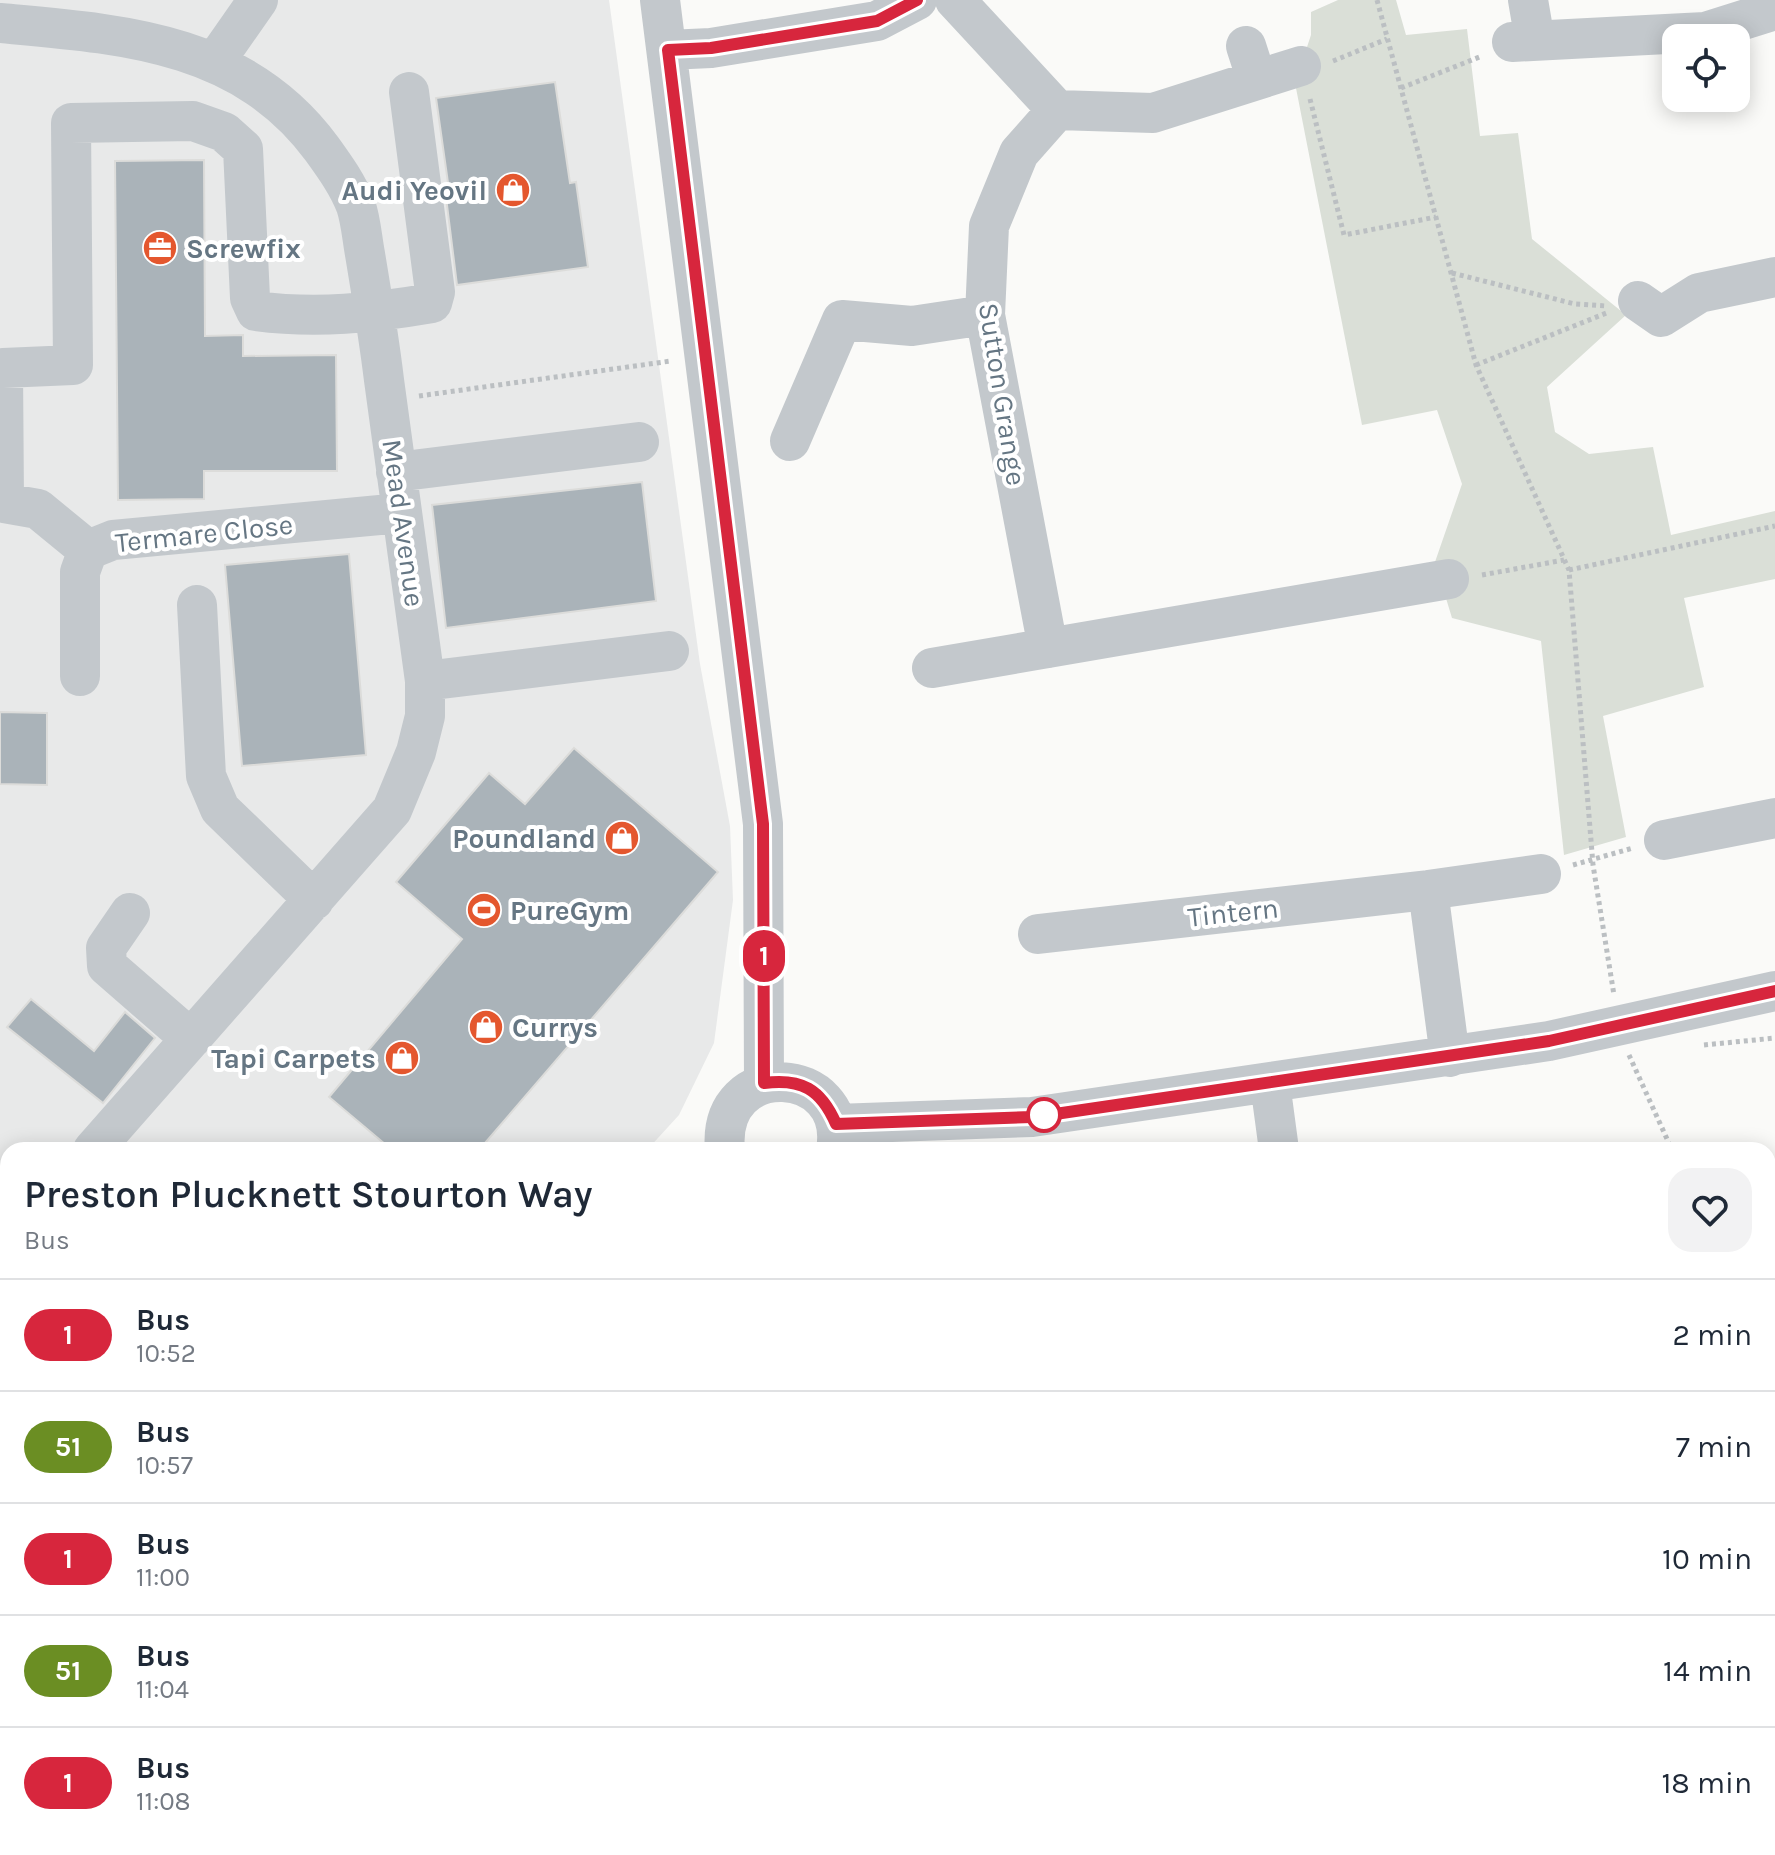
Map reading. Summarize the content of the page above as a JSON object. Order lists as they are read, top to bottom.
{
  "streets": {
    "street": [
      "Sutton Grange",
      "Mead Avenue",
      "Termare Close",
      "Tintern"
    ]
  },
  "crossings": [
    ["Mead Avenue", "Termare Close"]
  ],
  "places": {
    "shop": [
      "Audi Yeovil",
      "Poundland",
      "Currys",
      "Tapi Carpets"
    ],
    "office": ["Screwfix"],
    "sports": ["PureGym"]
  },
  "lines": ["bus line 1"],
  "page": {
    "on_map": "1",
    "heading": ["Preston Plucknett Stourton Way", "Bus"],
    "list": [
      {
        "mark": "1",
        "name": "Bus",
        "note": "10:52",
        "value": "2 min"
      },
      {
        "mark": "51",
        "name": "Bus",
        "note": "10:57",
        "value": "7 min"
      },
      {
        "mark": "1",
        "name": "Bus",
        "note": "11:00",
        "value": "10 min"
      },
      {
        "mark": "51",
        "name": "Bus",
        "note": "11:04",
        "value": "14 min"
      },
      {
        "mark": "1",
        "name": "Bus",
        "note": "11:08",
        "value": "18 min"
      }
    ]
  }
}
